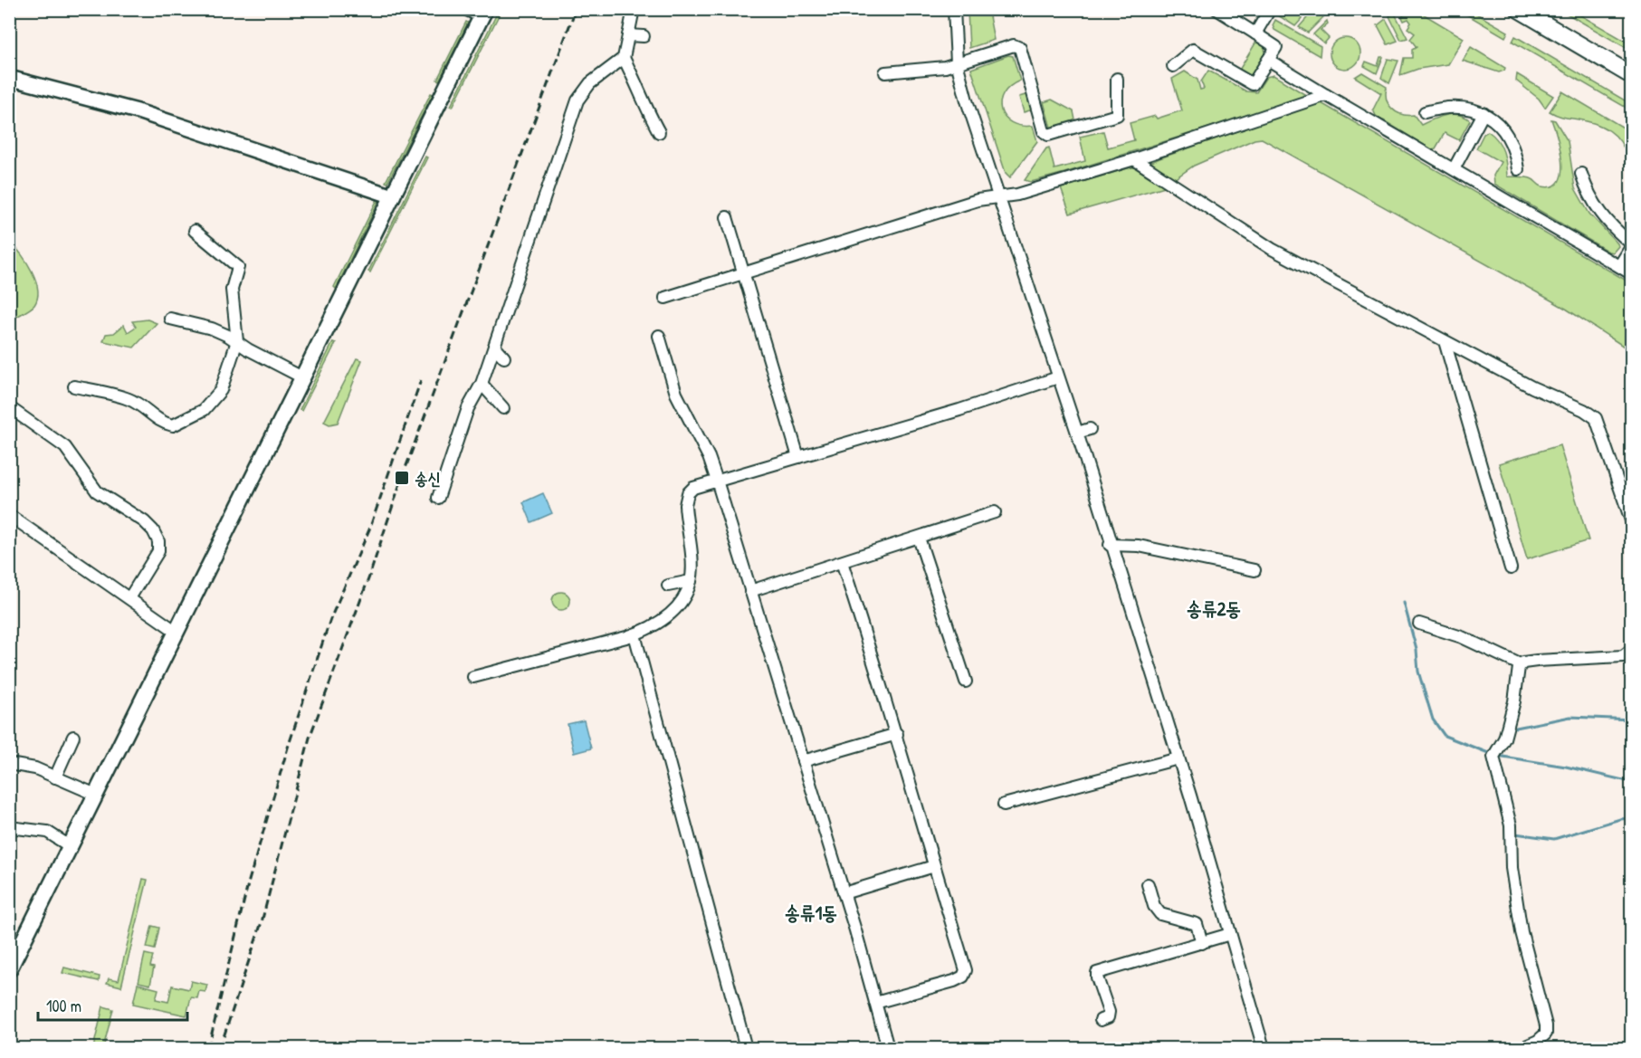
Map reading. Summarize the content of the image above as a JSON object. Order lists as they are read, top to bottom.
{
  "districts": ["송류2동", "송류1동"],
  "places": {
    "transit": ["송신"]
  },
  "scale_bar": "100 m"
}
